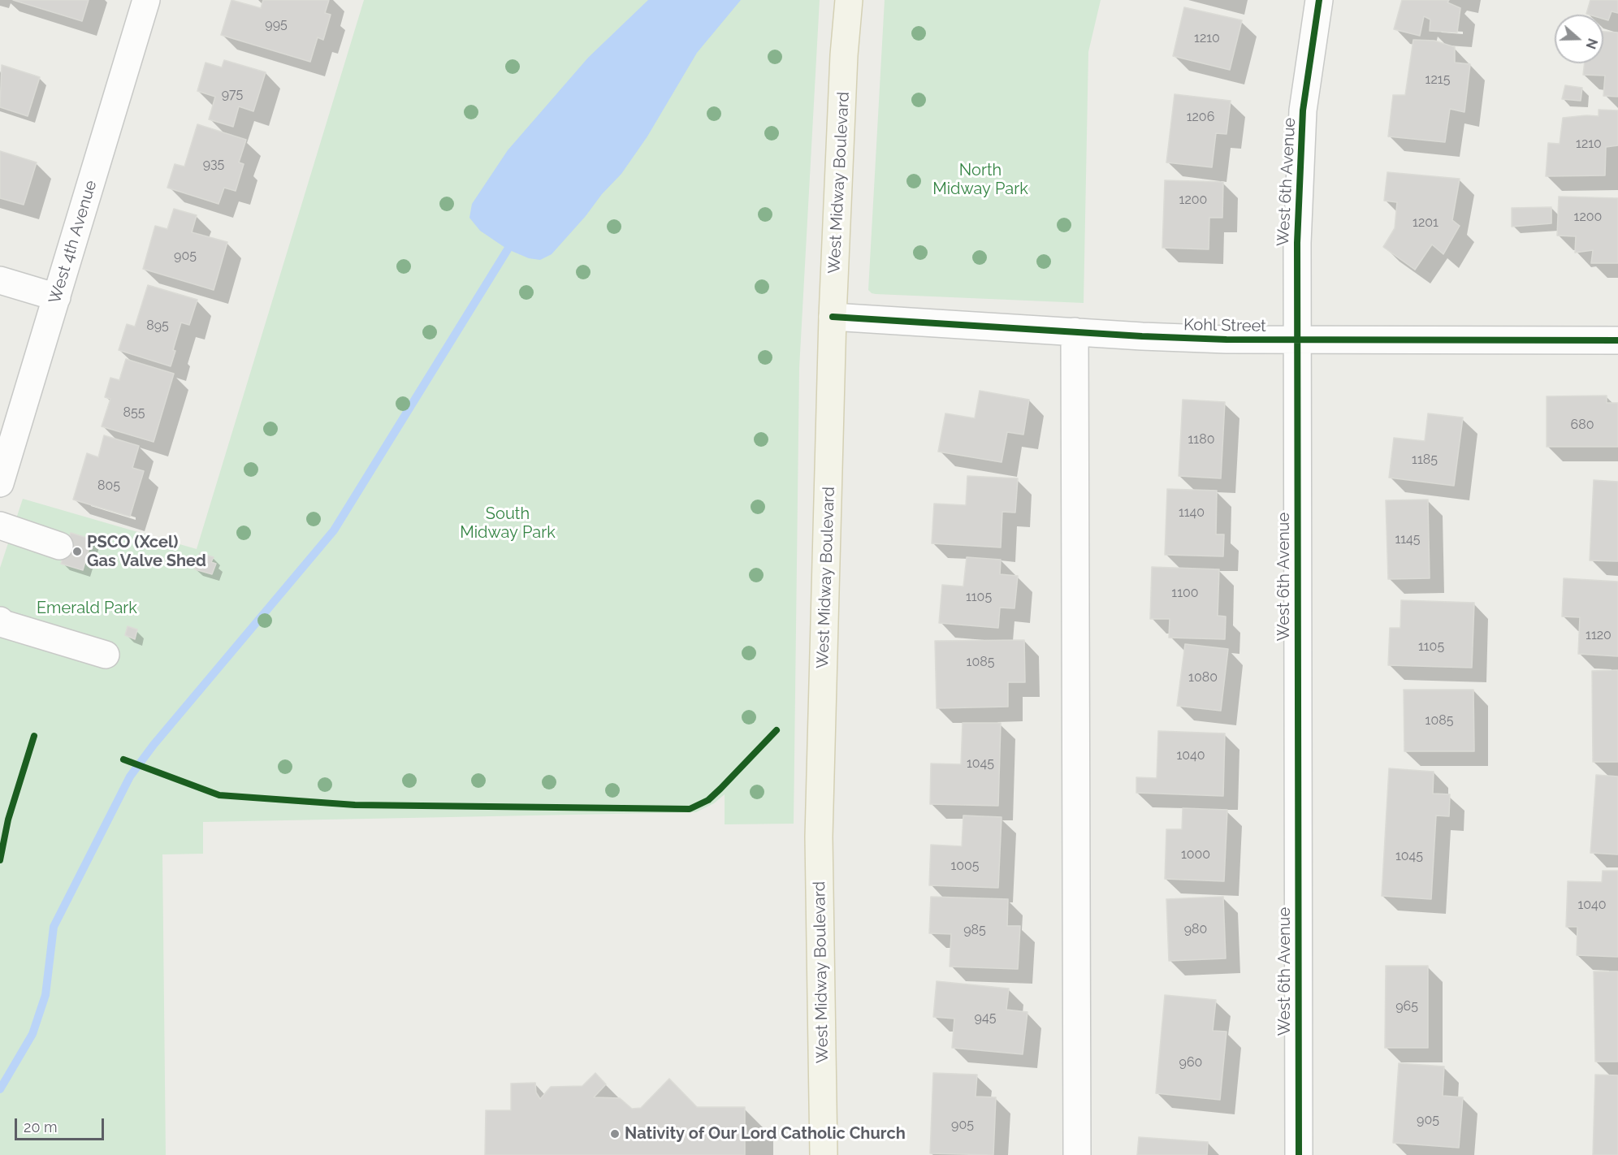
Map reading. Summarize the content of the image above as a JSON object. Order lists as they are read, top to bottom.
{
  "streets": {
    "main road": ["West Midway Boulevard"],
    "street": ["West 6th Avenue", "West 4th Avenue", "Kohl Street"]
  },
  "crossings": [
    ["West 6th Avenue", "Kohl Street"],
    ["West Midway Boulevard", "Kohl Street"]
  ],
  "parks": ["North Midway Park", "South Midway Park", "Emerald Park"],
  "places": ["PSCO (Xcel) Gas Valve Shed", "Nativity of Our Lord Catholic Church"],
  "house_numbers": [
    "995",
    "1210",
    "1215",
    "975",
    "1206",
    "1210",
    "935",
    "1200",
    "1200",
    "1201",
    "905",
    "895",
    "855",
    "680",
    "1180",
    "1185",
    "805",
    "1140",
    "1145",
    "1100",
    "1105",
    "1120",
    "1105",
    "1085",
    "1080",
    "1085",
    "1040",
    "1045",
    "1000",
    "1045",
    "1005",
    "1040",
    "980",
    "985",
    "965",
    "945",
    "960",
    "905",
    "905"
  ],
  "scale_bar": "20 m",
  "north": "right"
}
